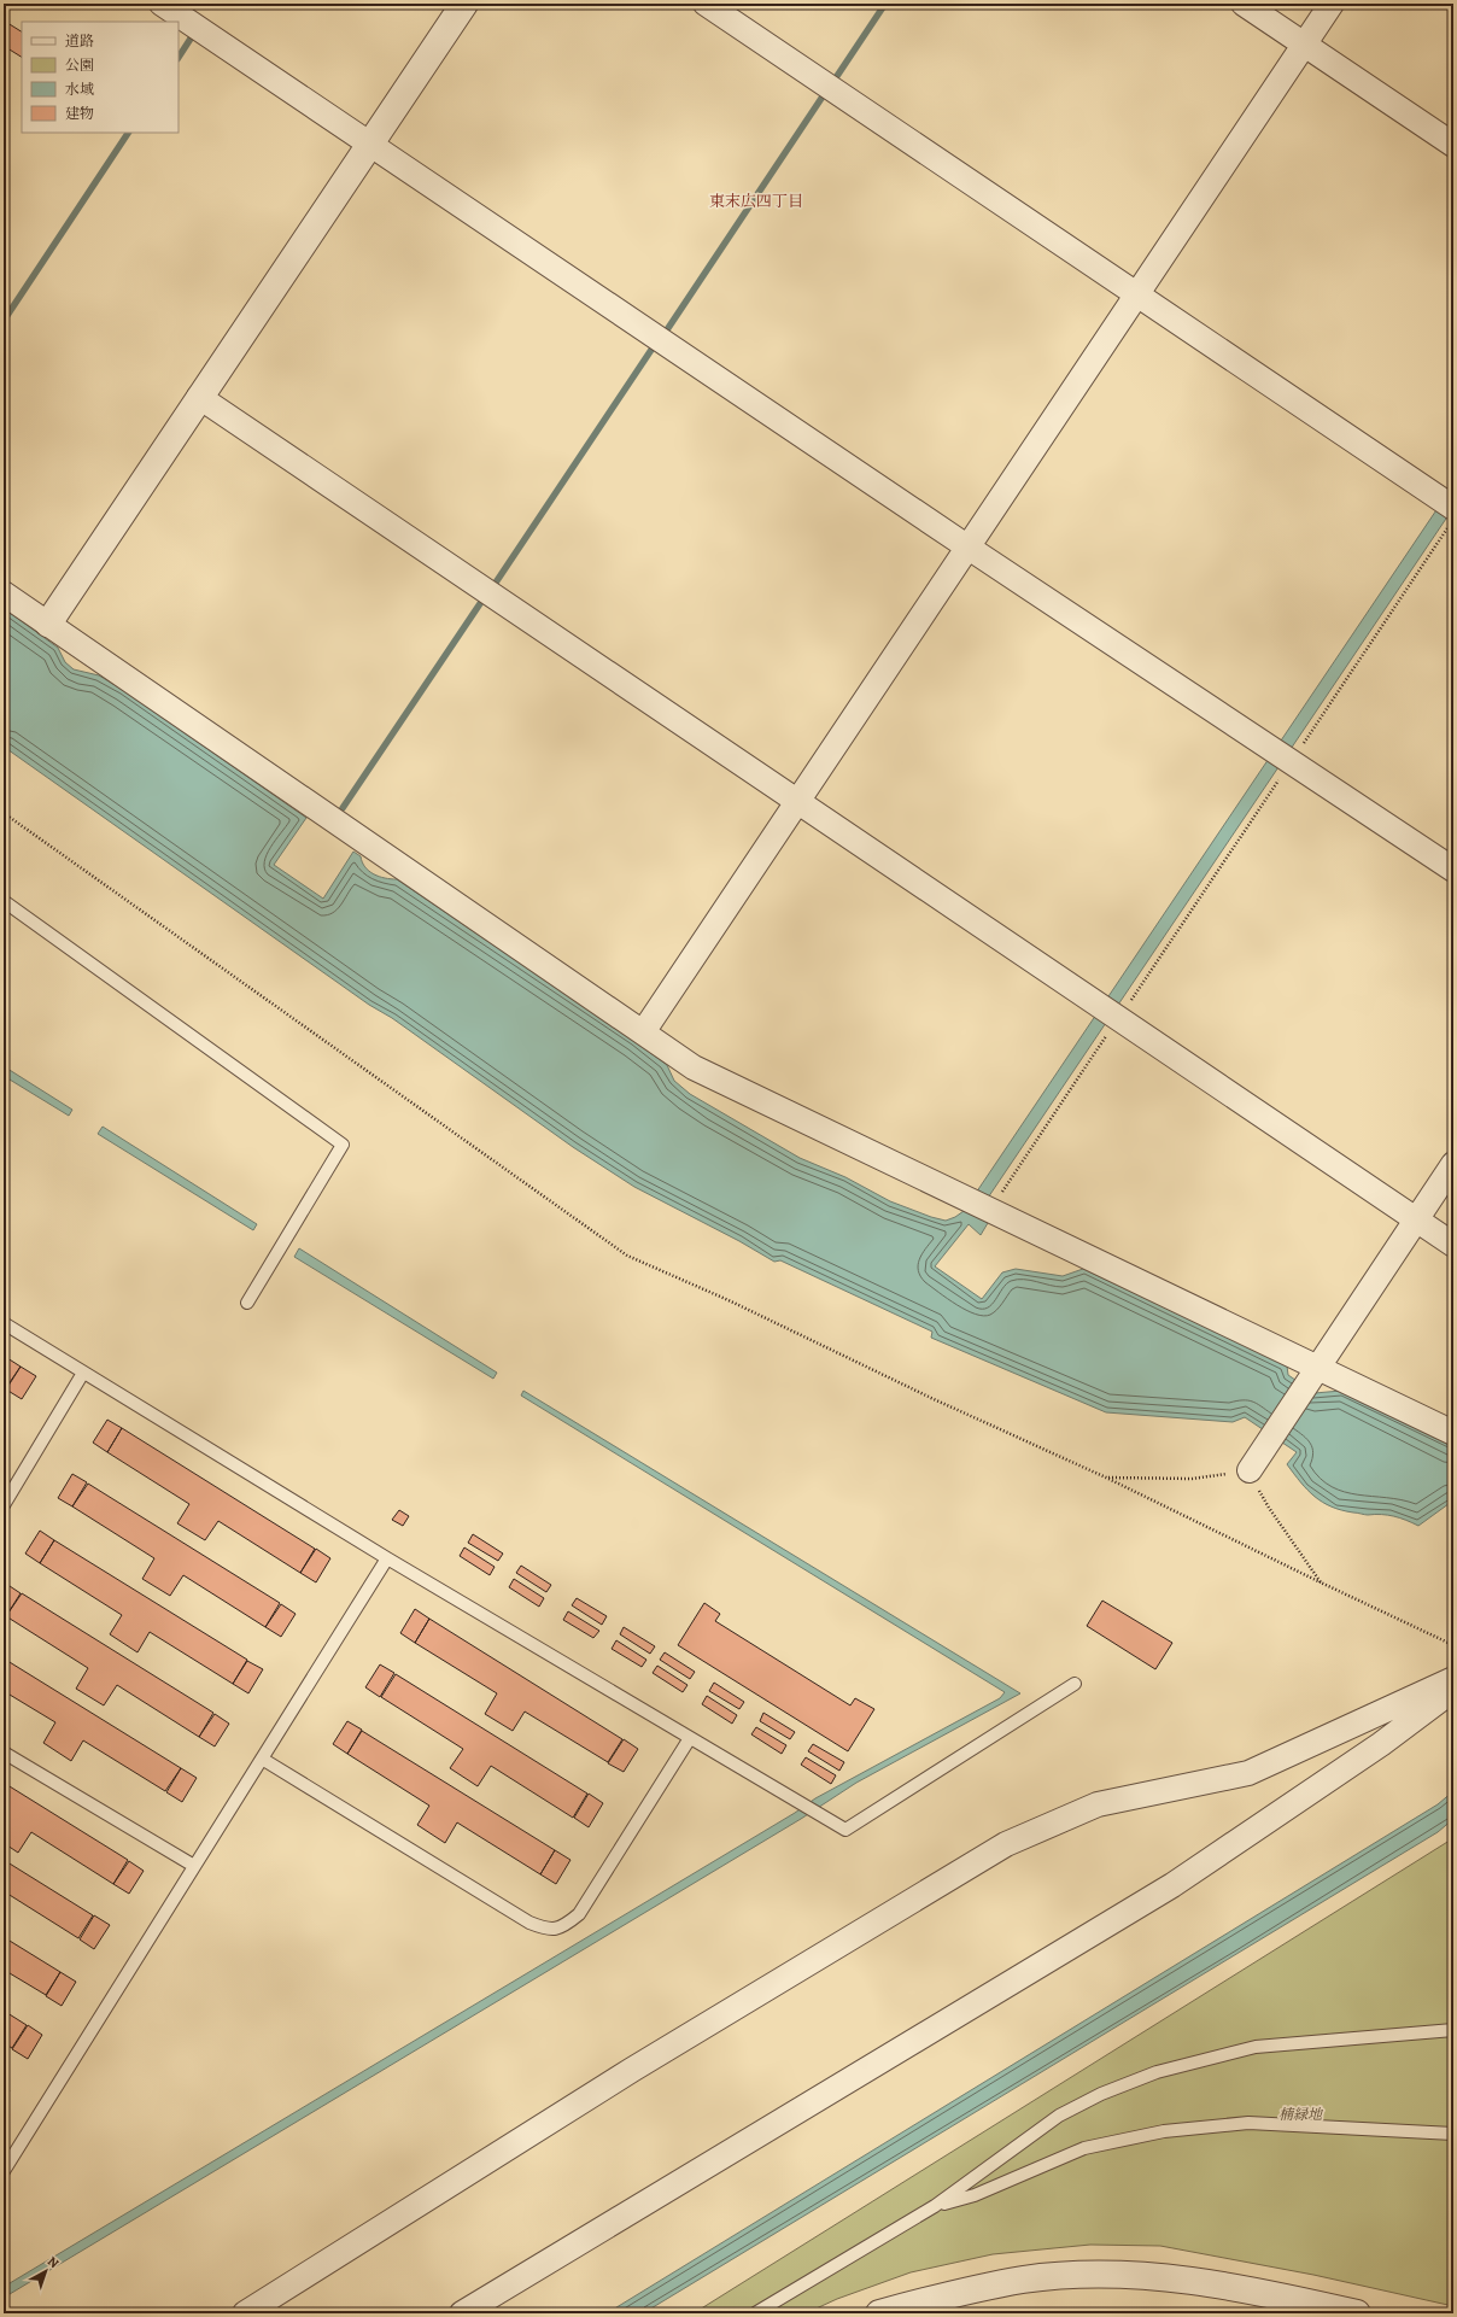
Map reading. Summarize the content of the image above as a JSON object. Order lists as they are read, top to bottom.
{
  "districts": ["東末広四丁目"],
  "parks": ["楠緑地"],
  "legend": [
    "道路",
    "公園",
    "水域",
    "建物"
  ],
  "north": "top right"
}
